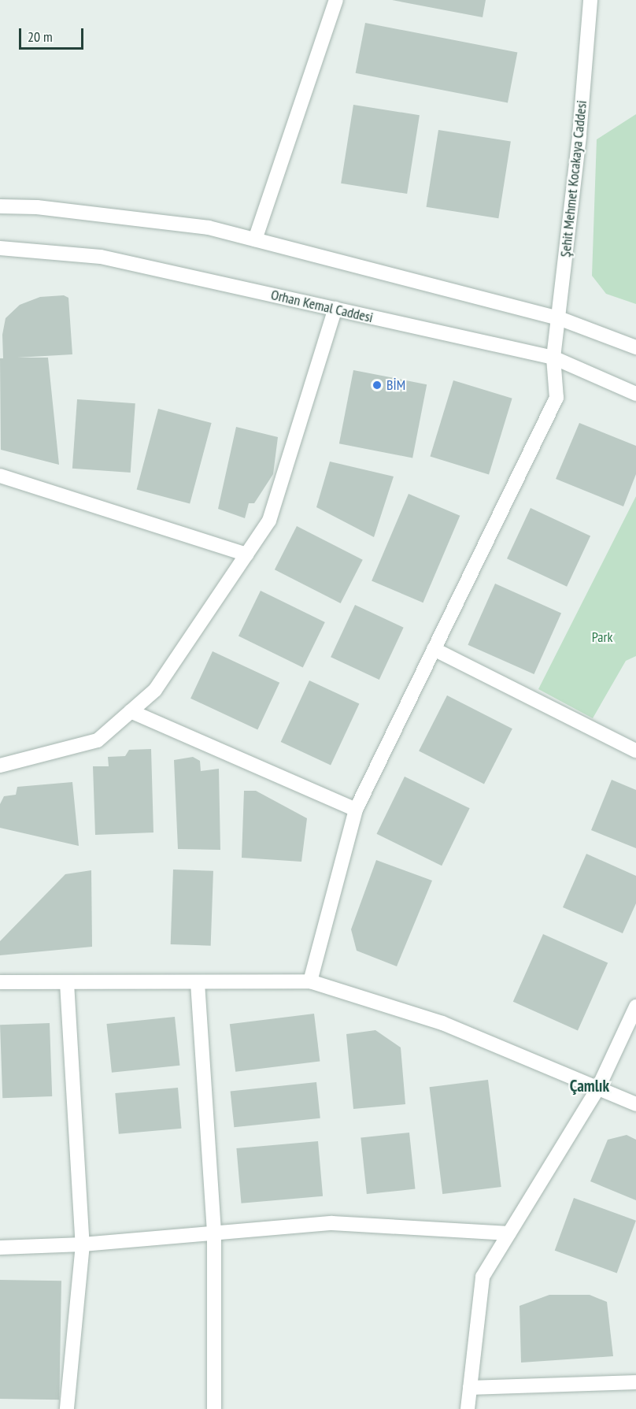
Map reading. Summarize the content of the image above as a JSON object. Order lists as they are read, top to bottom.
{
  "streets": {
    "street": ["Şehit Mehmet Kocakaya Caddesi", "Orhan Kemal Caddesi"]
  },
  "crossings": [
    ["Şehit Mehmet Kocakaya Caddesi", "Orhan Kemal Caddesi"]
  ],
  "districts": ["Çamlık"],
  "parks": ["Park"],
  "places": ["BİM"],
  "scale_bar": "20 m"
}
